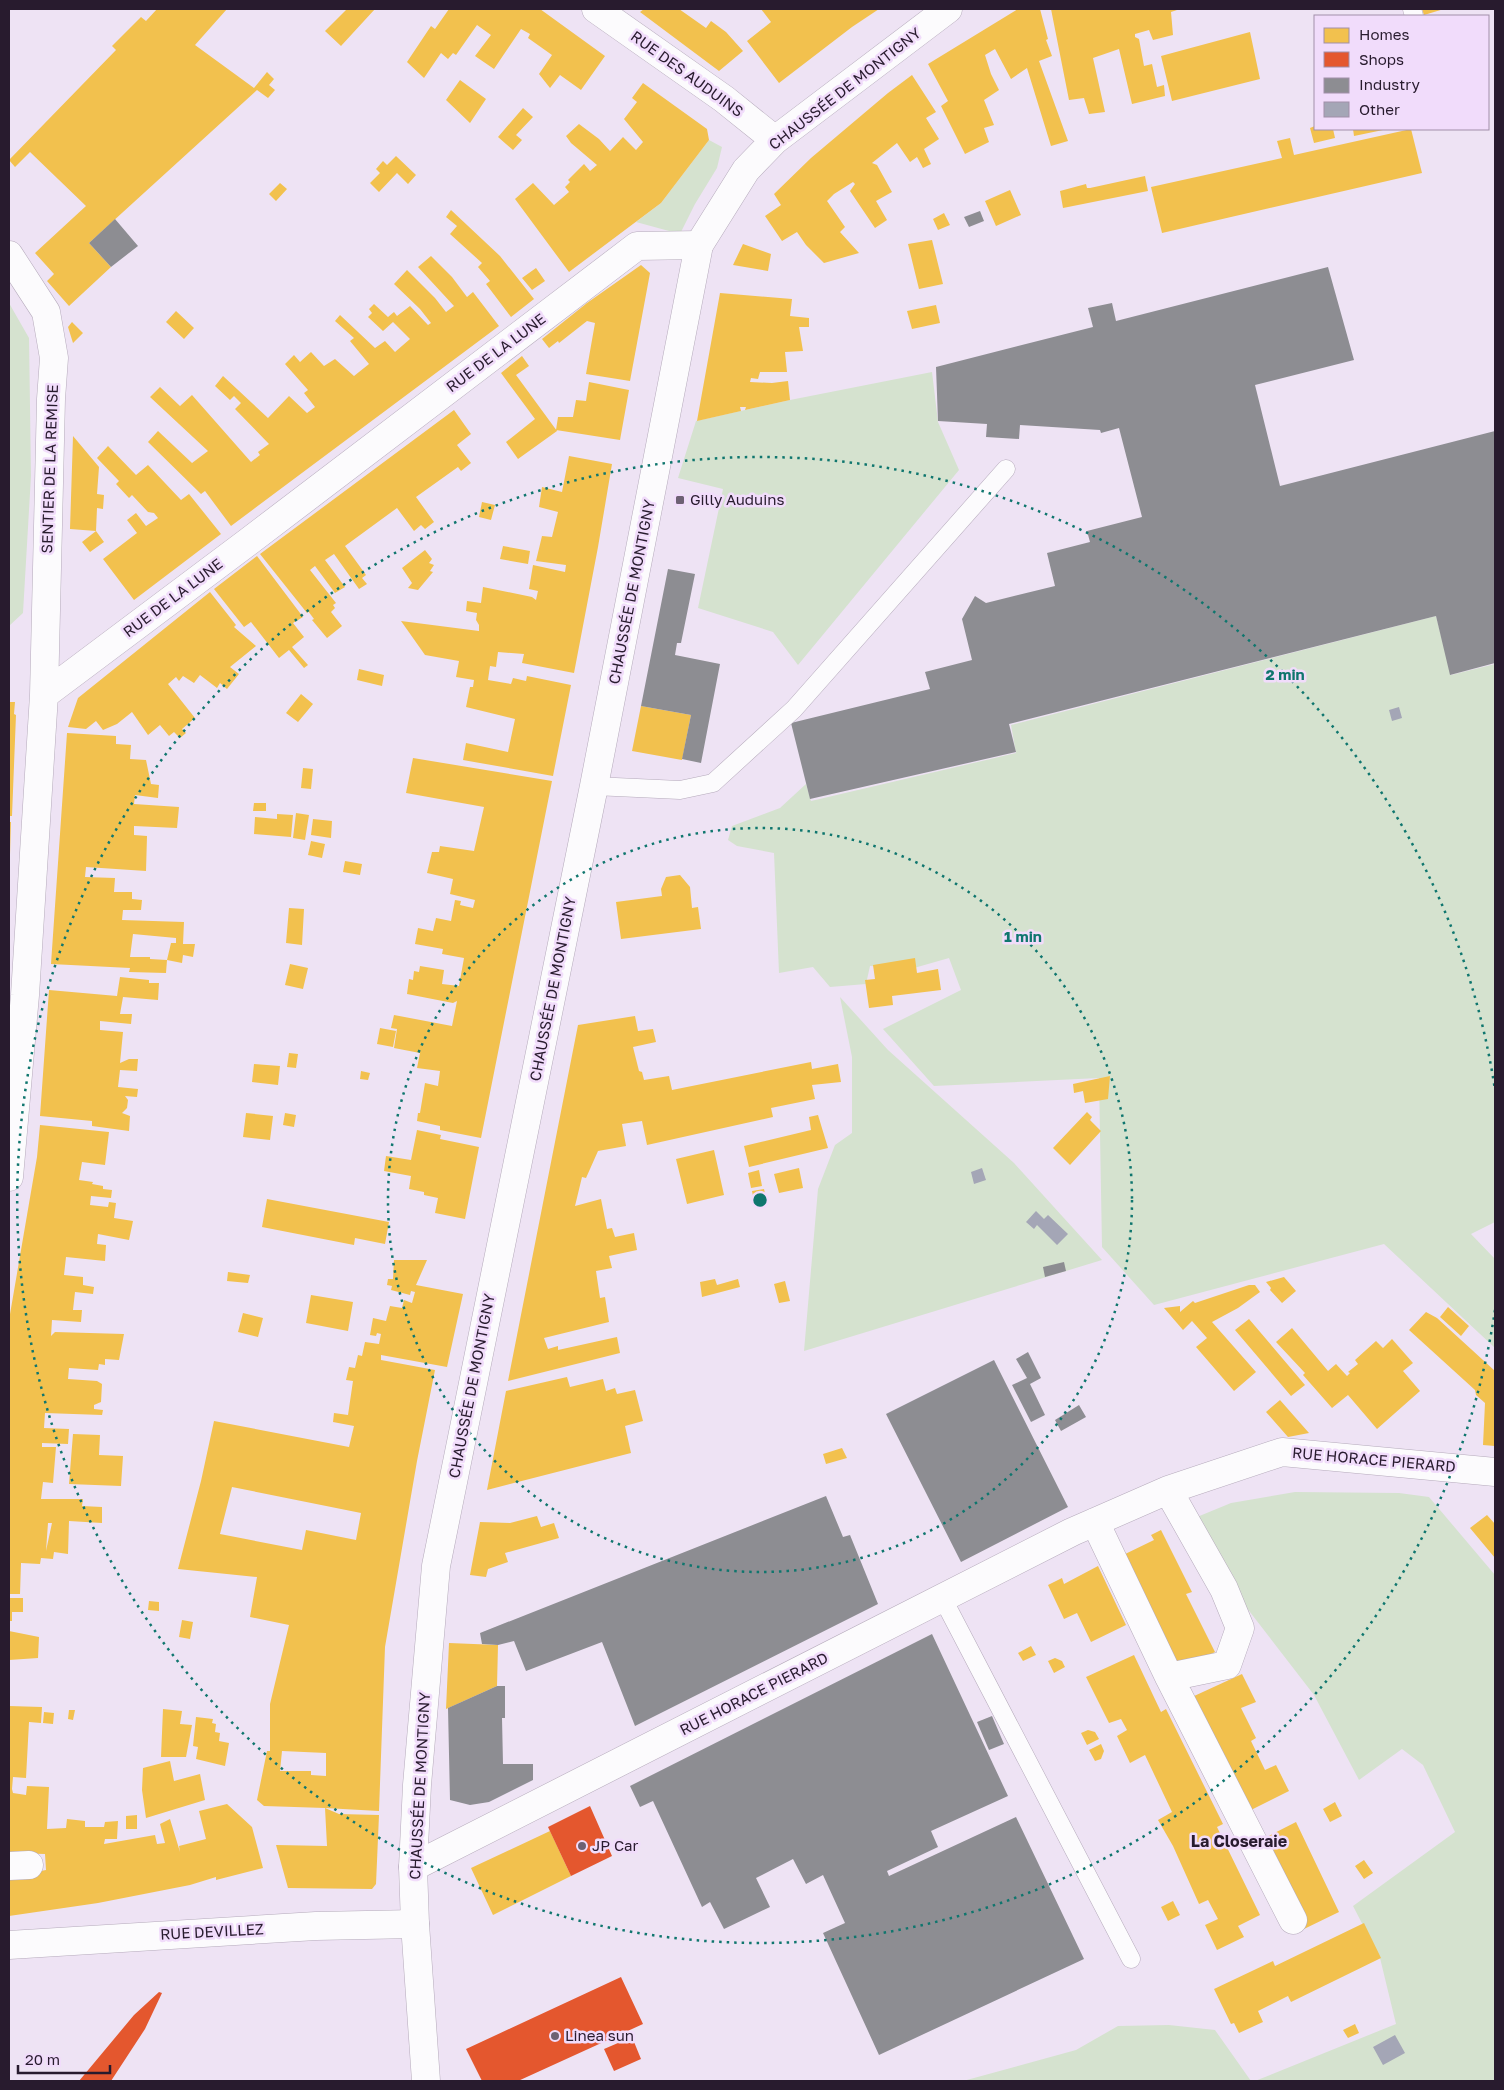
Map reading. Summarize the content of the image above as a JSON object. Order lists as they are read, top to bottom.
{
  "streets": {
    "street": [
      "RUE DES AUDUINS",
      "CHAUSSÉE DE MONTIGNY",
      "RUE DE LA LUNE",
      "SENTIER DE LA REMISE",
      "RUE HORACE PIERARD",
      "RUE DEVILLEZ"
    ]
  },
  "crossings": [
    ["RUE DES AUDUINS", "CHAUSSÉE DE MONTIGNY"],
    ["CHAUSSÉE DE MONTIGNY", "RUE DE LA LUNE"],
    ["CHAUSSÉE DE MONTIGNY", "RUE HORACE PIERARD"],
    ["CHAUSSÉE DE MONTIGNY", "RUE DEVILLEZ"],
    ["RUE DE LA LUNE", "SENTIER DE LA REMISE"]
  ],
  "districts": ["La Closeraie"],
  "places": {
    "transit": ["Gilly Auduins"],
    "other": ["JP Car", "Linea sun"]
  },
  "legend": [
    "Homes",
    "Shops",
    "Industry",
    "Other"
  ],
  "scale_bar": "20 m",
  "rings": ["2 min", "1 min"]
}
